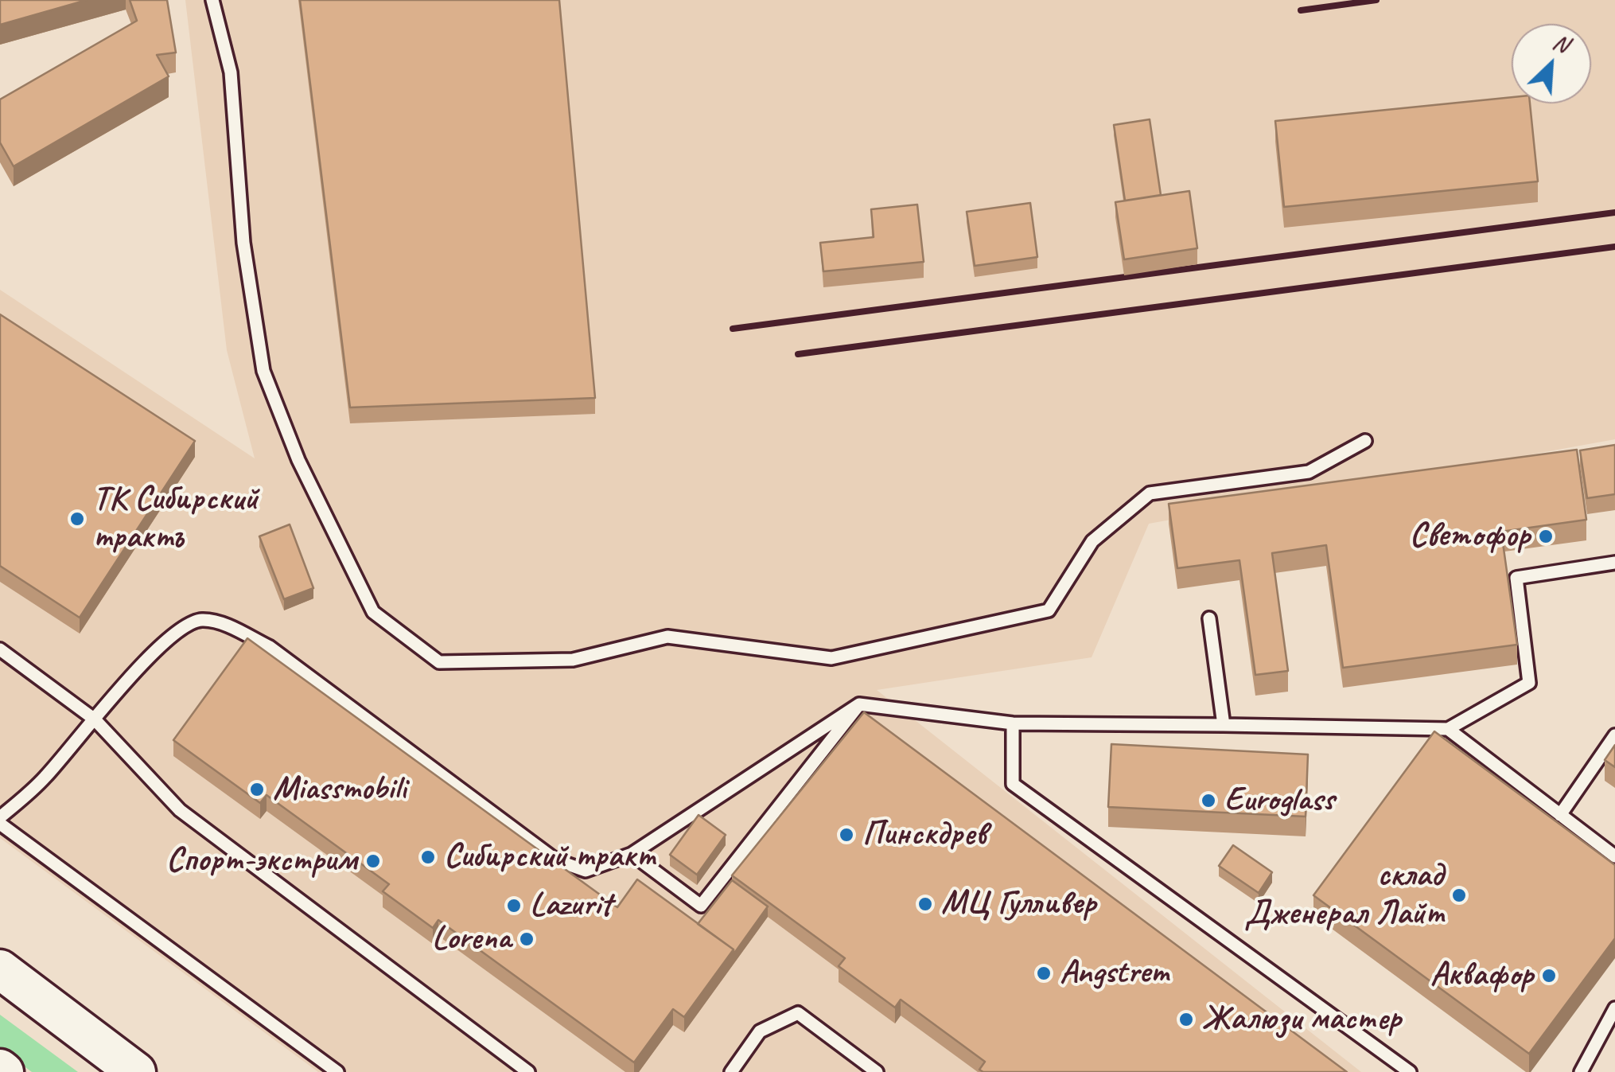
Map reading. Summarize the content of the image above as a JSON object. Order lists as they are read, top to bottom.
{
  "places": [
    "ТК Сибирский трактъ",
    "Светофор",
    "Miassmobili",
    "Euroglass",
    "Пинскдрев",
    "Сибирский тракт",
    "Спорт-экстрим",
    "склад Дженерал Лайт",
    "МЦ Гулливер",
    "Lazurit",
    "Lorena",
    "Angstrem",
    "Аквафор",
    "Жалюзи мастер"
  ],
  "north": "top right"
}
